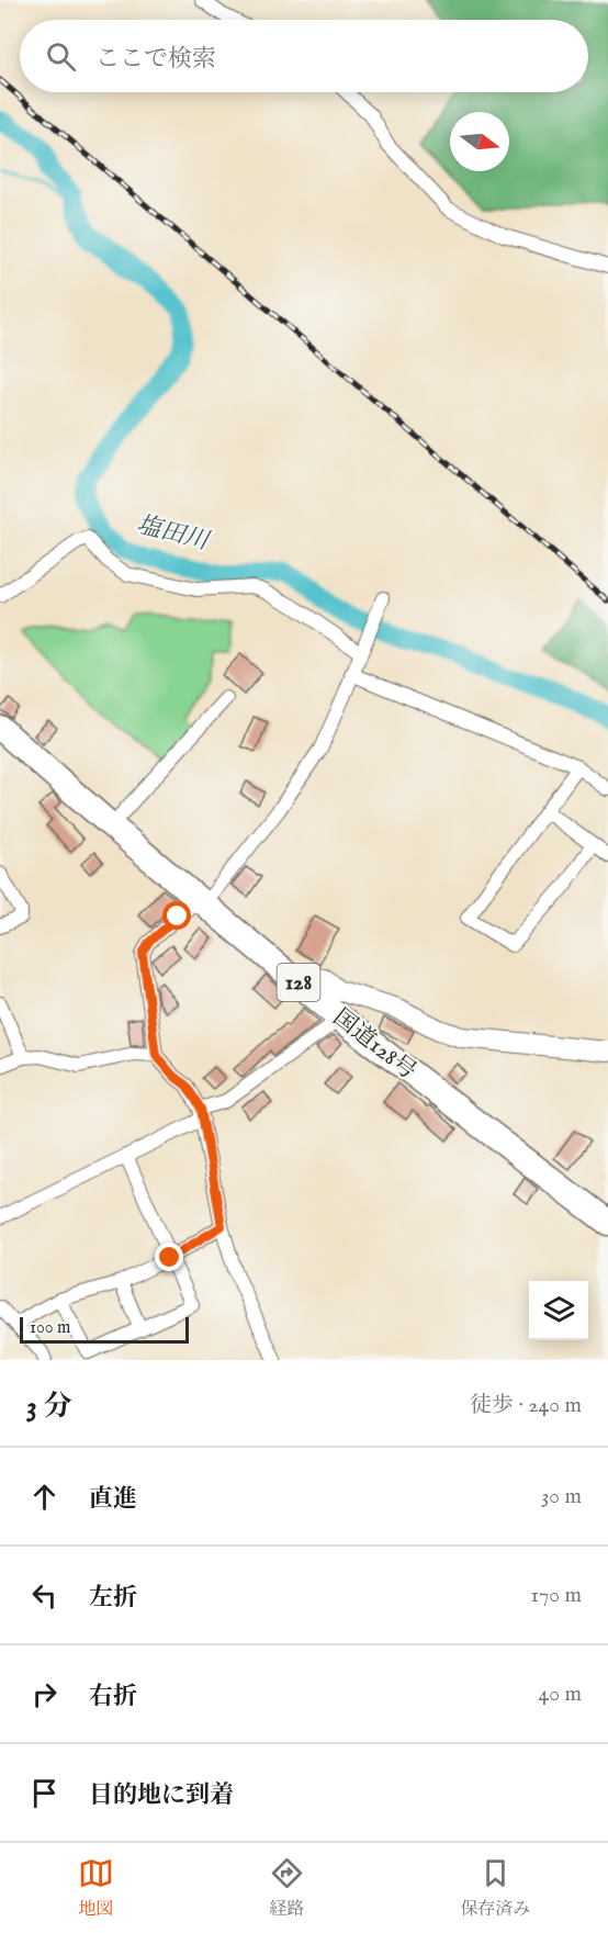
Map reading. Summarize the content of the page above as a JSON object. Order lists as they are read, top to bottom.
{
  "streets": {
    "highway": ["128", "国道128号"]
  },
  "water": ["塩田川"],
  "scale_bar": "100 m",
  "north": "right",
  "page": {
    "search": "ここで検索",
    "scale": "100 m",
    "heading": ["3 分", "徒歩 · 240 m"],
    "list": [
      ["直進", "30 m"],
      ["左折", "170 m"],
      ["右折", "40 m"],
      "目的地に到着"
    ],
    "nav": ["地図", "経路", "保存済み"]
  }
}
